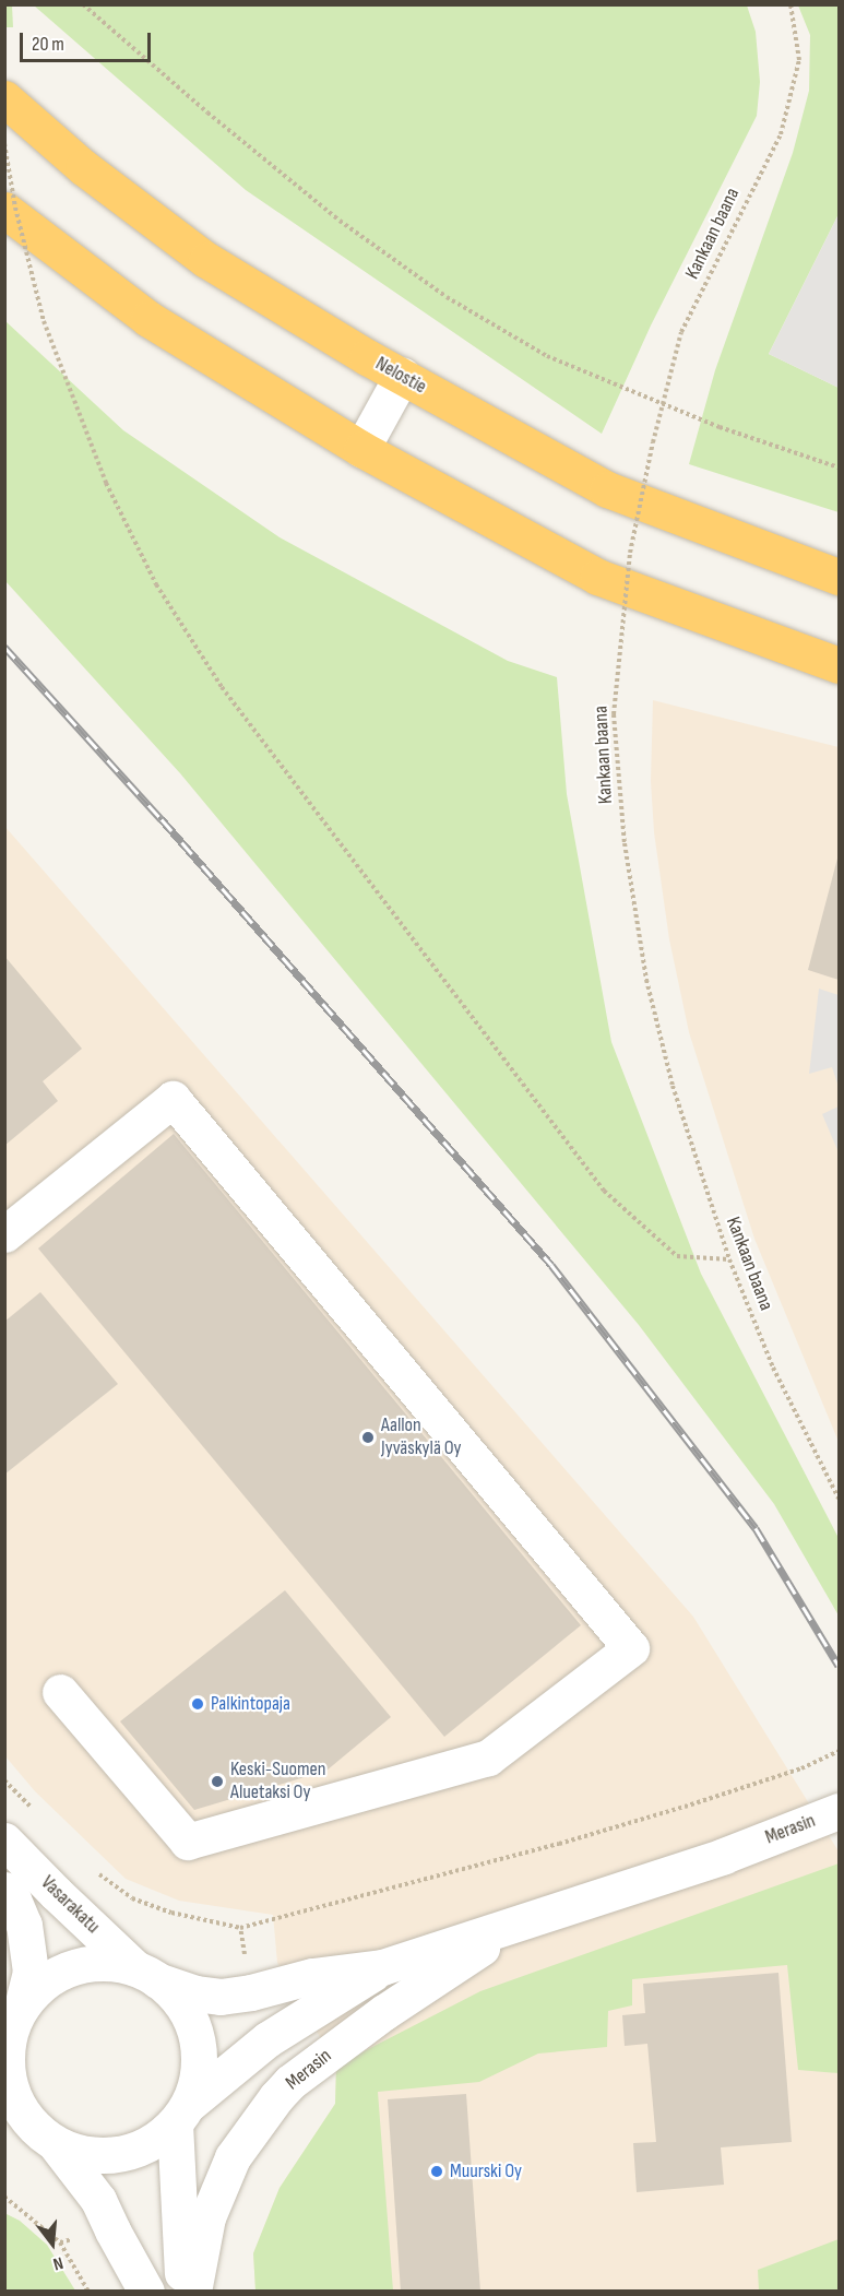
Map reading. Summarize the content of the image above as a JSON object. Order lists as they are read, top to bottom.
{
  "streets": {
    "highway": ["Nelostie"],
    "street": ["Merasin", "Vasarakatu"],
    "path": ["Kankaan baana"]
  },
  "crossings": [
    ["Merasin", "Vasarakatu"]
  ],
  "places": [
    "Aallon Jyväskylä Oy",
    "Palkintopaja",
    "Keski-Suomen Aluetaksi Oy",
    "Muurski Oy"
  ],
  "scale_bar": "20 m",
  "north": "bottom"
}
